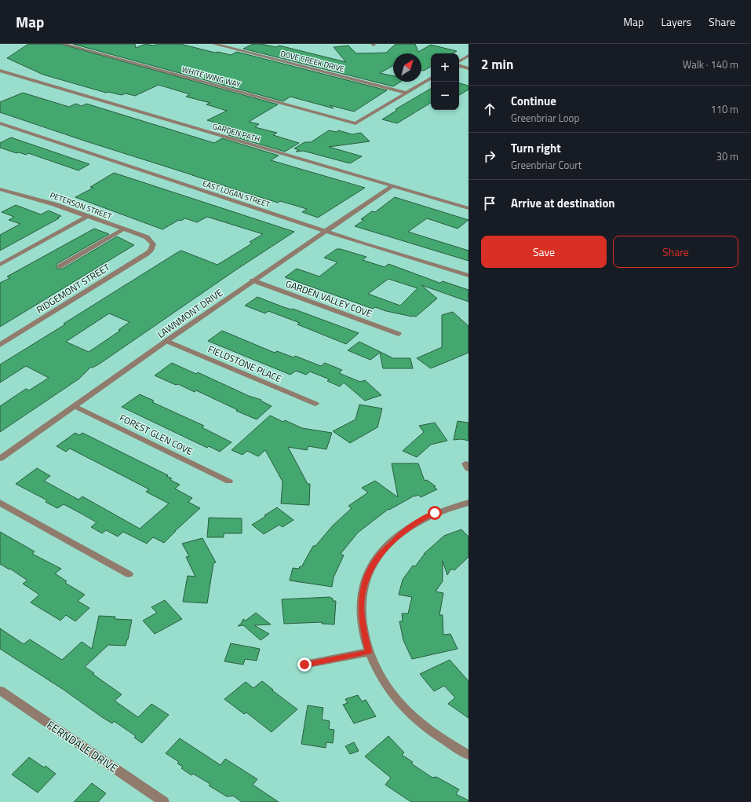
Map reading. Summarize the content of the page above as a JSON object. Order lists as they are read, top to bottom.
{
  "streets": {
    "street": [
      "DOVE CREEK DRIVE",
      "WHITE WING WAY",
      "GARDEN PATH",
      "EAST LOGAN STREET",
      "PETERSON STREET",
      "RIDGEMONT STREET",
      "GARDEN VALLEY COVE",
      "LAWNMONT DRIVE",
      "FIELDSTONE PLACE",
      "FOREST GLEN COVE",
      "FERNDALE DRIVE"
    ]
  },
  "crossings": [
    ["DOVE CREEK DRIVE", "WHITE WING WAY"],
    ["GARDEN PATH", "LAWNMONT DRIVE"],
    ["EAST LOGAN STREET", "LAWNMONT DRIVE"],
    ["PETERSON STREET", "RIDGEMONT STREET"],
    ["GARDEN VALLEY COVE", "LAWNMONT DRIVE"],
    ["LAWNMONT DRIVE", "FIELDSTONE PLACE"],
    ["LAWNMONT DRIVE", "FOREST GLEN COVE"]
  ],
  "north": "top right",
  "page": {
    "header": "Map",
    "nav": ["Map", "Layers", "Share"],
    "heading": ["2 min", "Walk · 140 m"],
    "map_buttons": ["+", "−"],
    "list": [
      ["Continue", "Greenbriar Loop", "110 m"],
      ["Turn right", "Greenbriar Court", "30 m"],
      "Arrive at destination"
    ],
    "buttons": ["Save", "Share"]
  }
}
